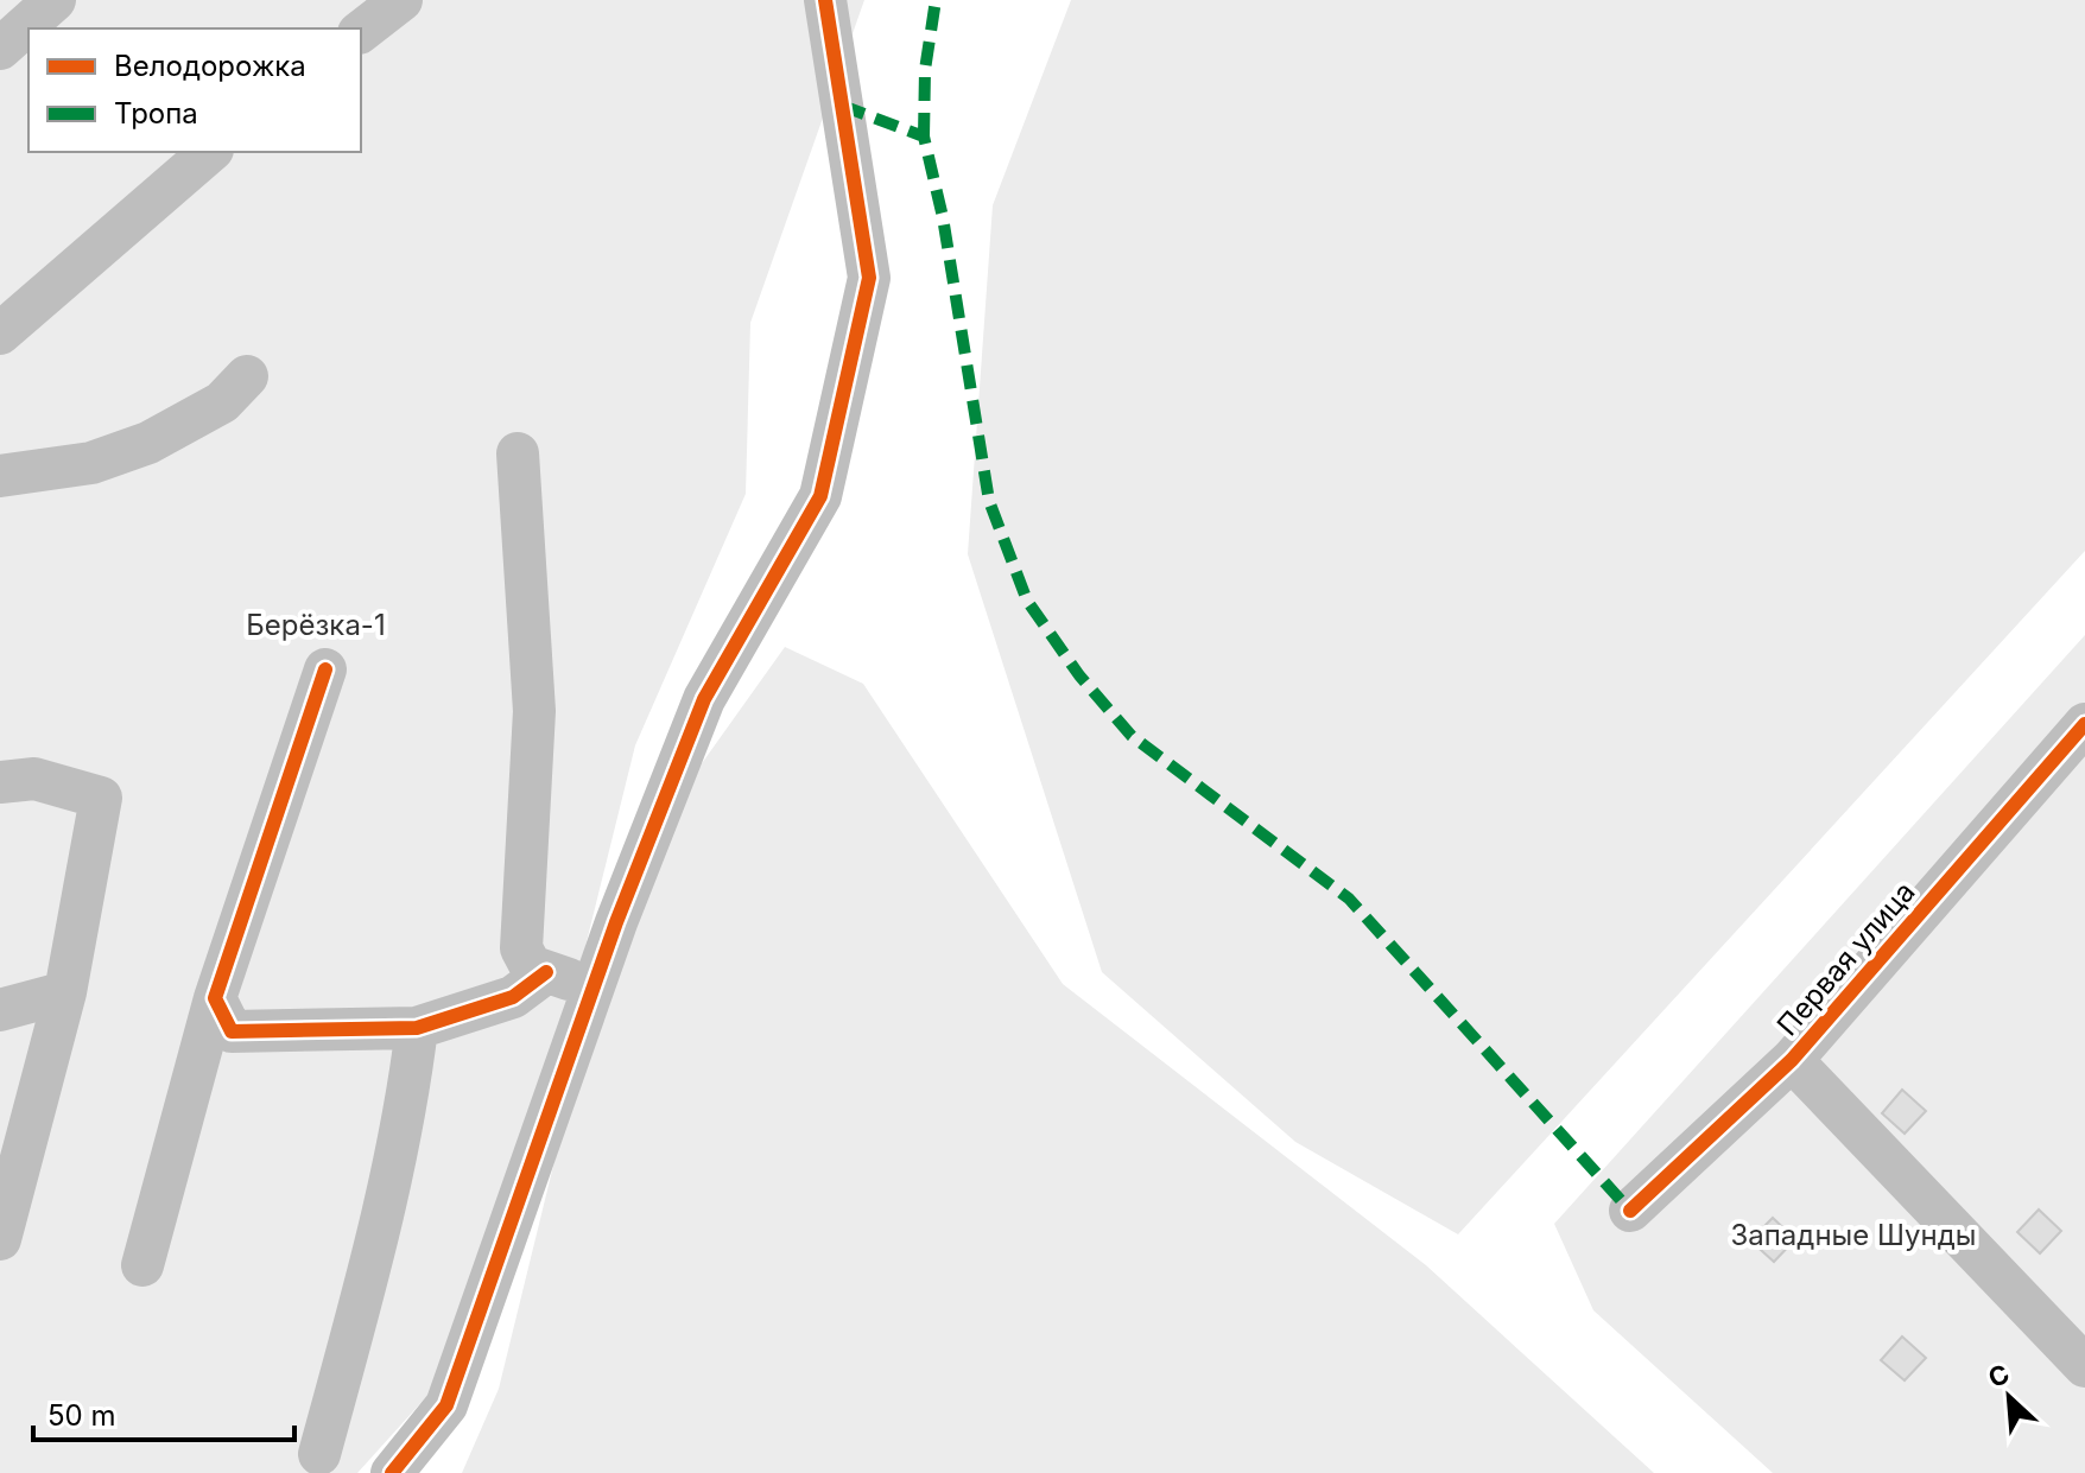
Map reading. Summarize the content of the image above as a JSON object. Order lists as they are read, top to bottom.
{
  "streets": {
    "street": ["Первая улица"]
  },
  "parks": ["Берёзка-1", "Западные Шунды"],
  "legend": ["Велодорожка", "Тропа"],
  "scale_bar": "50 m",
  "north": "top left"
}
